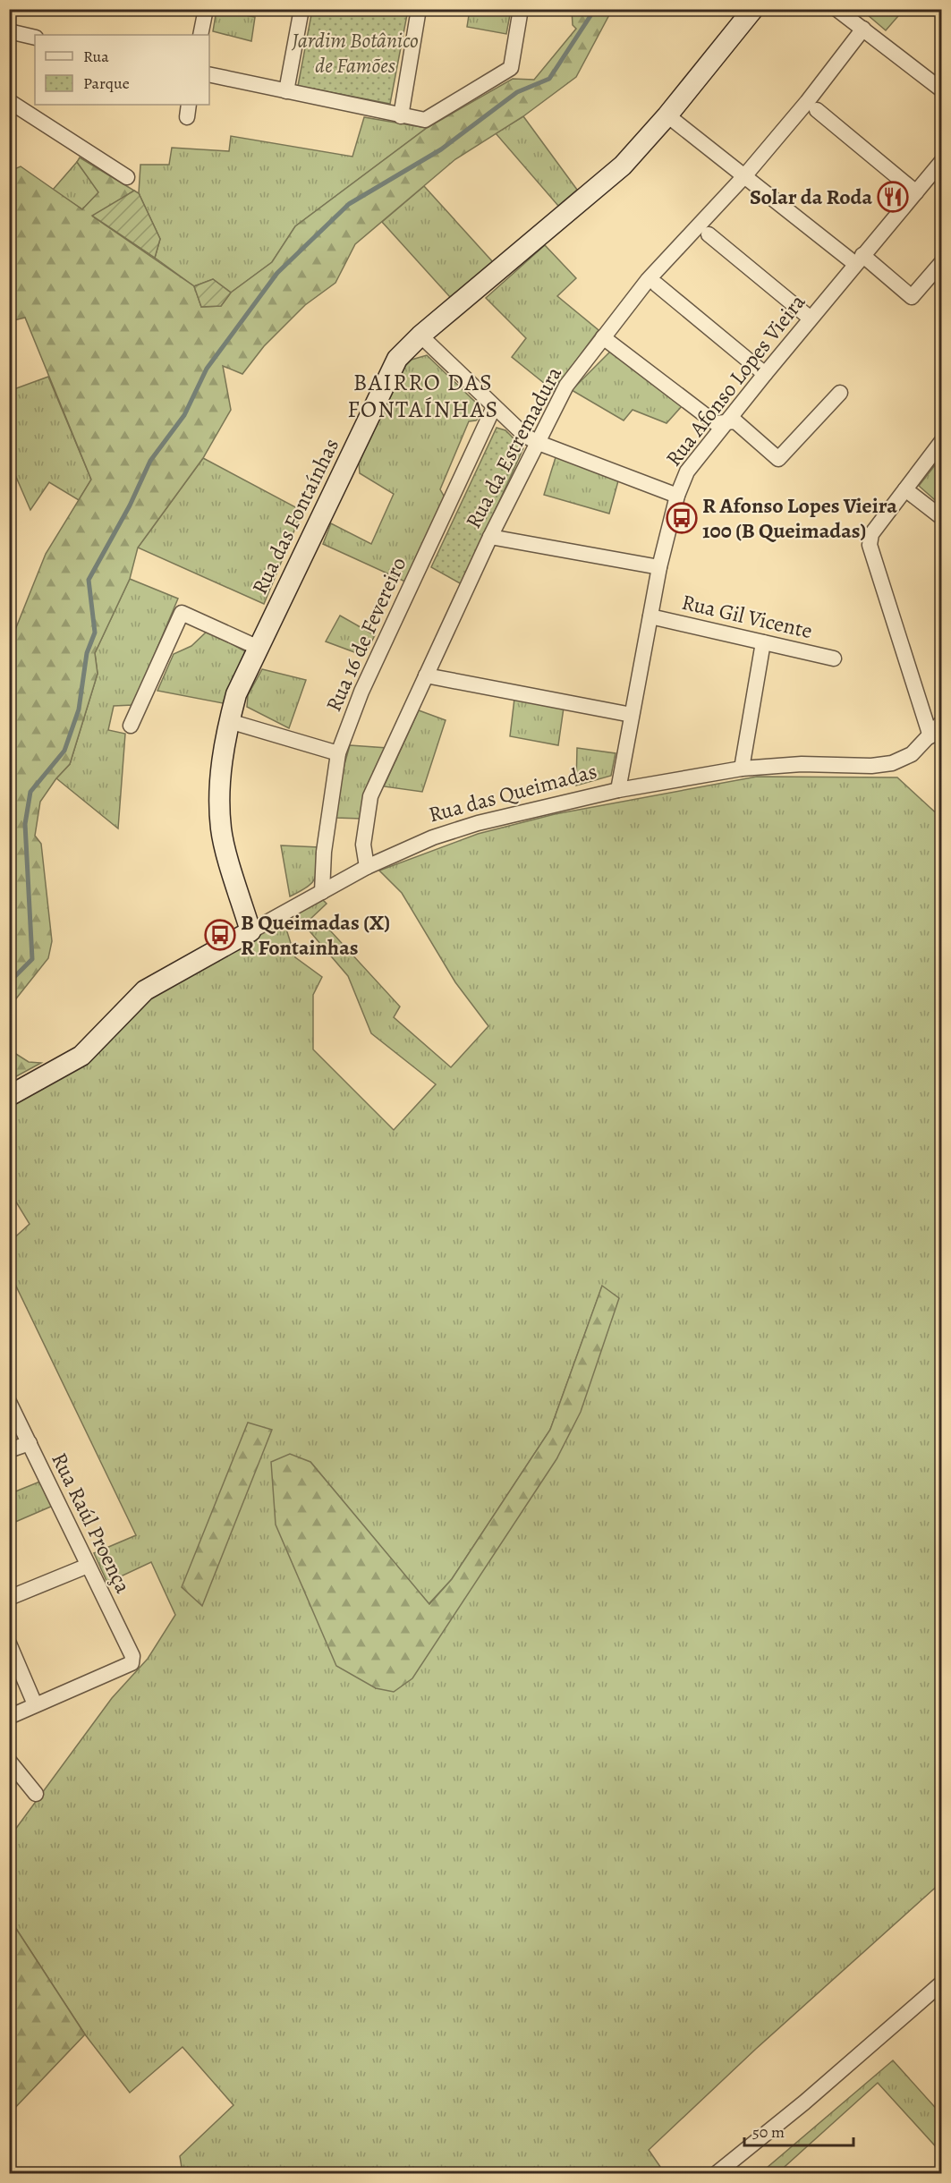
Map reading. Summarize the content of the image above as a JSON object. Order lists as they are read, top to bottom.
{
  "streets": {
    "street": [
      "Rua Afonso Lopes Vieira",
      "Rua da Estremadura",
      "Rua das Fontaínhas",
      "Rua Gil Vicente",
      "Rua 16 de Fevereiro",
      "Rua das Queimadas",
      "Rua Raúl Proença"
    ]
  },
  "crossings": [
    ["Rua Afonso Lopes Vieira", "Rua Gil Vicente"],
    ["Rua Afonso Lopes Vieira", "Rua das Queimadas"],
    ["Rua da Estremadura", "Rua das Queimadas"],
    ["Rua das Fontaínhas", "Rua das Queimadas"],
    ["Rua 16 de Fevereiro", "Rua das Queimadas"]
  ],
  "districts": ["BAIRRO DAS FONTAÍNHAS"],
  "parks": ["Jardim Botânico de Famões"],
  "places": {
    "restaurant": ["Solar da Roda"],
    "bus stop": ["R Afonso Lopes Vieira 100 (B Queimadas)", "B Queimadas (X) R Fontainhas"]
  },
  "legend": ["Rua", "Parque"],
  "scale_bar": "50 m"
}
